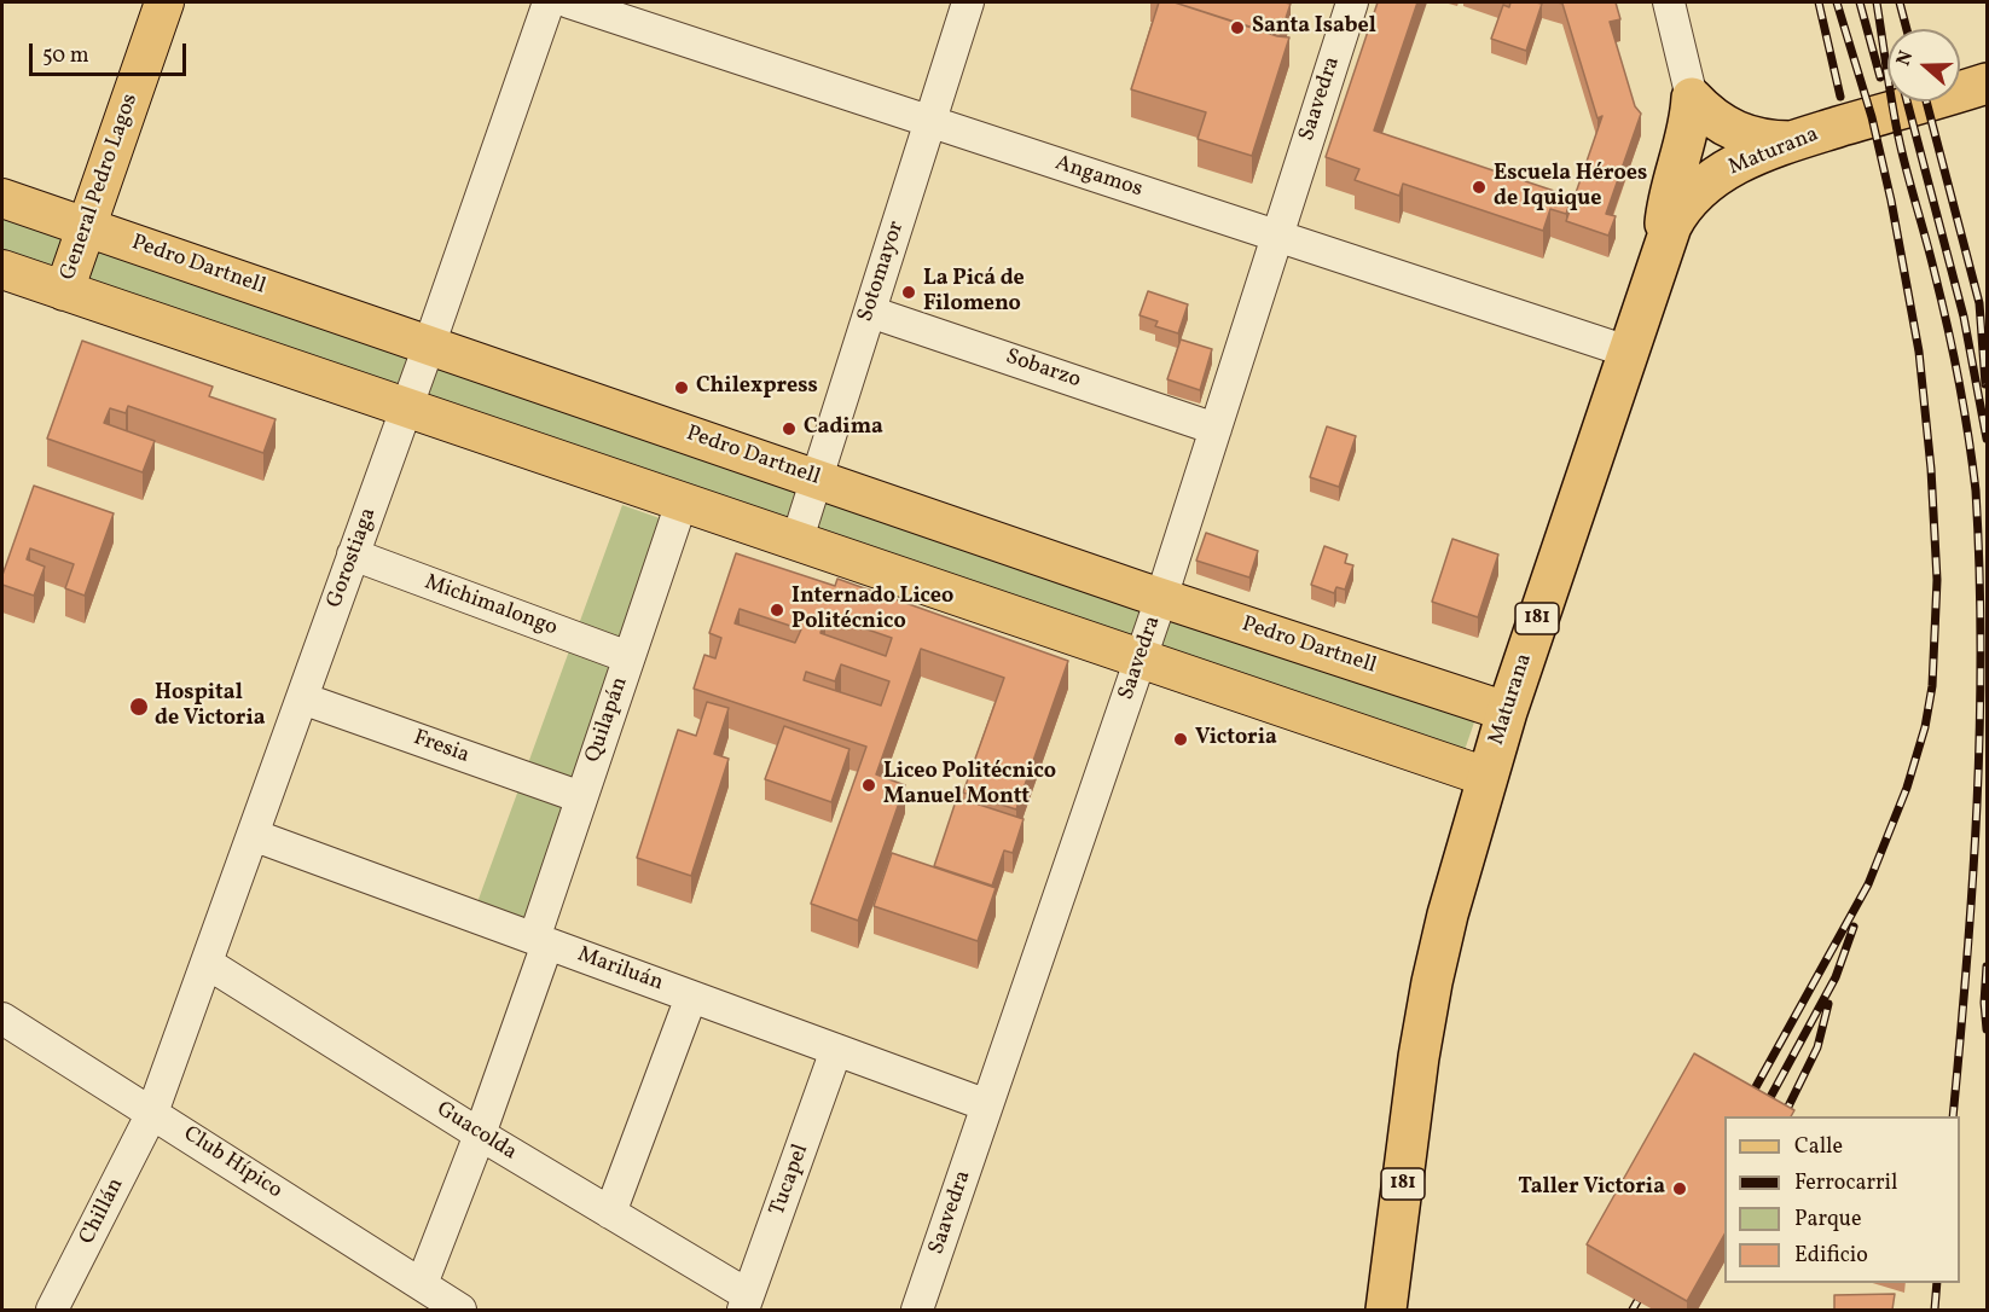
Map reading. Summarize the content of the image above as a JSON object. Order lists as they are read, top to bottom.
{
  "streets": {
    "highway": ["Maturana", "181"],
    "main road": ["General Pedro Lagos", "Pedro Dartnell"],
    "street": [
      "Saavedra",
      "Angamos",
      "Sotomayor",
      "Sobarzo",
      "Gorostiaga",
      "Michimalongo",
      "Quilapán",
      "Fresia",
      "Mariluán",
      "Guacolda",
      "Club Hípico",
      "Tucapel",
      "Chillán"
    ]
  },
  "crossings": [
    ["Saavedra", "Angamos"],
    ["Saavedra", "Pedro Dartnell"],
    ["Saavedra", "Sobarzo"],
    ["Saavedra", "Mariluán"],
    ["Maturana", "Angamos"],
    ["Maturana", "Pedro Dartnell"],
    ["Angamos", "Sotomayor"],
    ["General Pedro Lagos", "Pedro Dartnell"],
    ["Pedro Dartnell", "Sotomayor"],
    ["Pedro Dartnell", "Gorostiaga"],
    ["Sotomayor", "Sobarzo"],
    ["Gorostiaga", "Michimalongo"],
    ["Gorostiaga", "Fresia"],
    ["Gorostiaga", "Mariluán"],
    ["Gorostiaga", "Guacolda"],
    ["Gorostiaga", "Club Hípico"],
    ["Gorostiaga", "Chillán"],
    ["Michimalongo", "Quilapán"],
    ["Quilapán", "Fresia"],
    ["Quilapán", "Mariluán"],
    ["Quilapán", "Guacolda"],
    ["Quilapán", "Club Hípico"],
    ["Mariluán", "Tucapel"],
    ["Guacolda", "Tucapel"],
    ["Club Hípico", "Chillán"]
  ],
  "places": [
    "Santa Isabel",
    "Escuela Héroes de Iquique",
    "La Picá de Filomeno",
    "Chilexpress",
    "Cadima",
    "Internado Liceo Politécnico",
    "Hospital de Victoria",
    "Victoria",
    "Liceo Politécnico Manuel Montt",
    "Taller Victoria"
  ],
  "legend": [
    "Calle",
    "Ferrocarril",
    "Parque",
    "Edificio"
  ],
  "scale_bar": "50 m",
  "north": "left"
}
